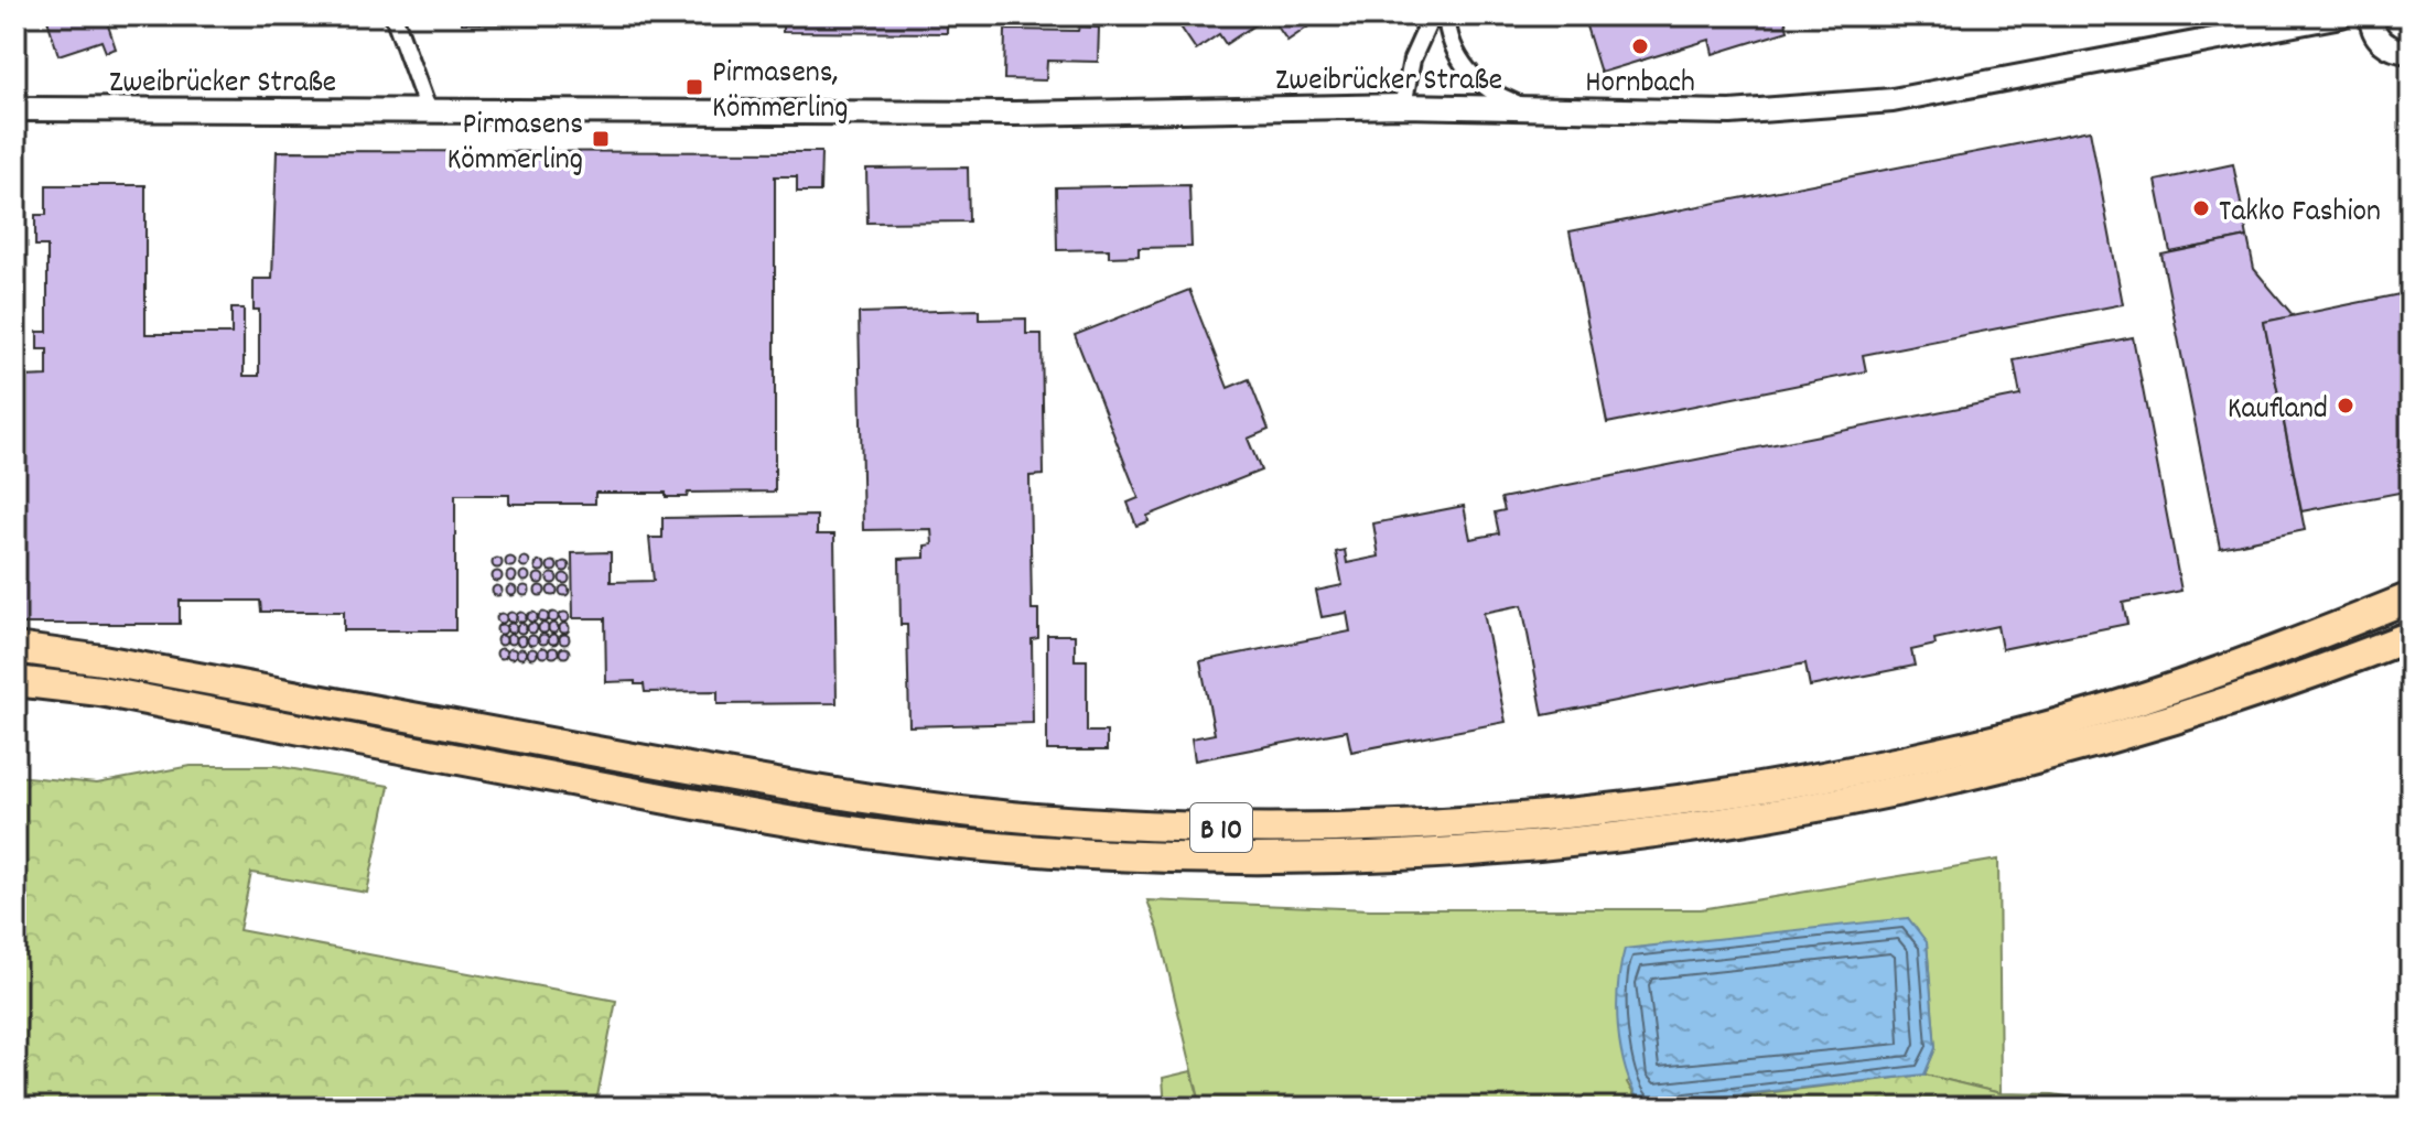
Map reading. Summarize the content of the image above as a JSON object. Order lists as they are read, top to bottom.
{
  "streets": {
    "highway": ["B 10"],
    "street": ["Zweibrücker Straße"]
  },
  "places": {
    "other": ["Hornbach", "Takko Fashion", "Kaufland"],
    "transit": ["Pirmasens, Kömmerling", "Pirmasens Kömmerling"]
  }
}
